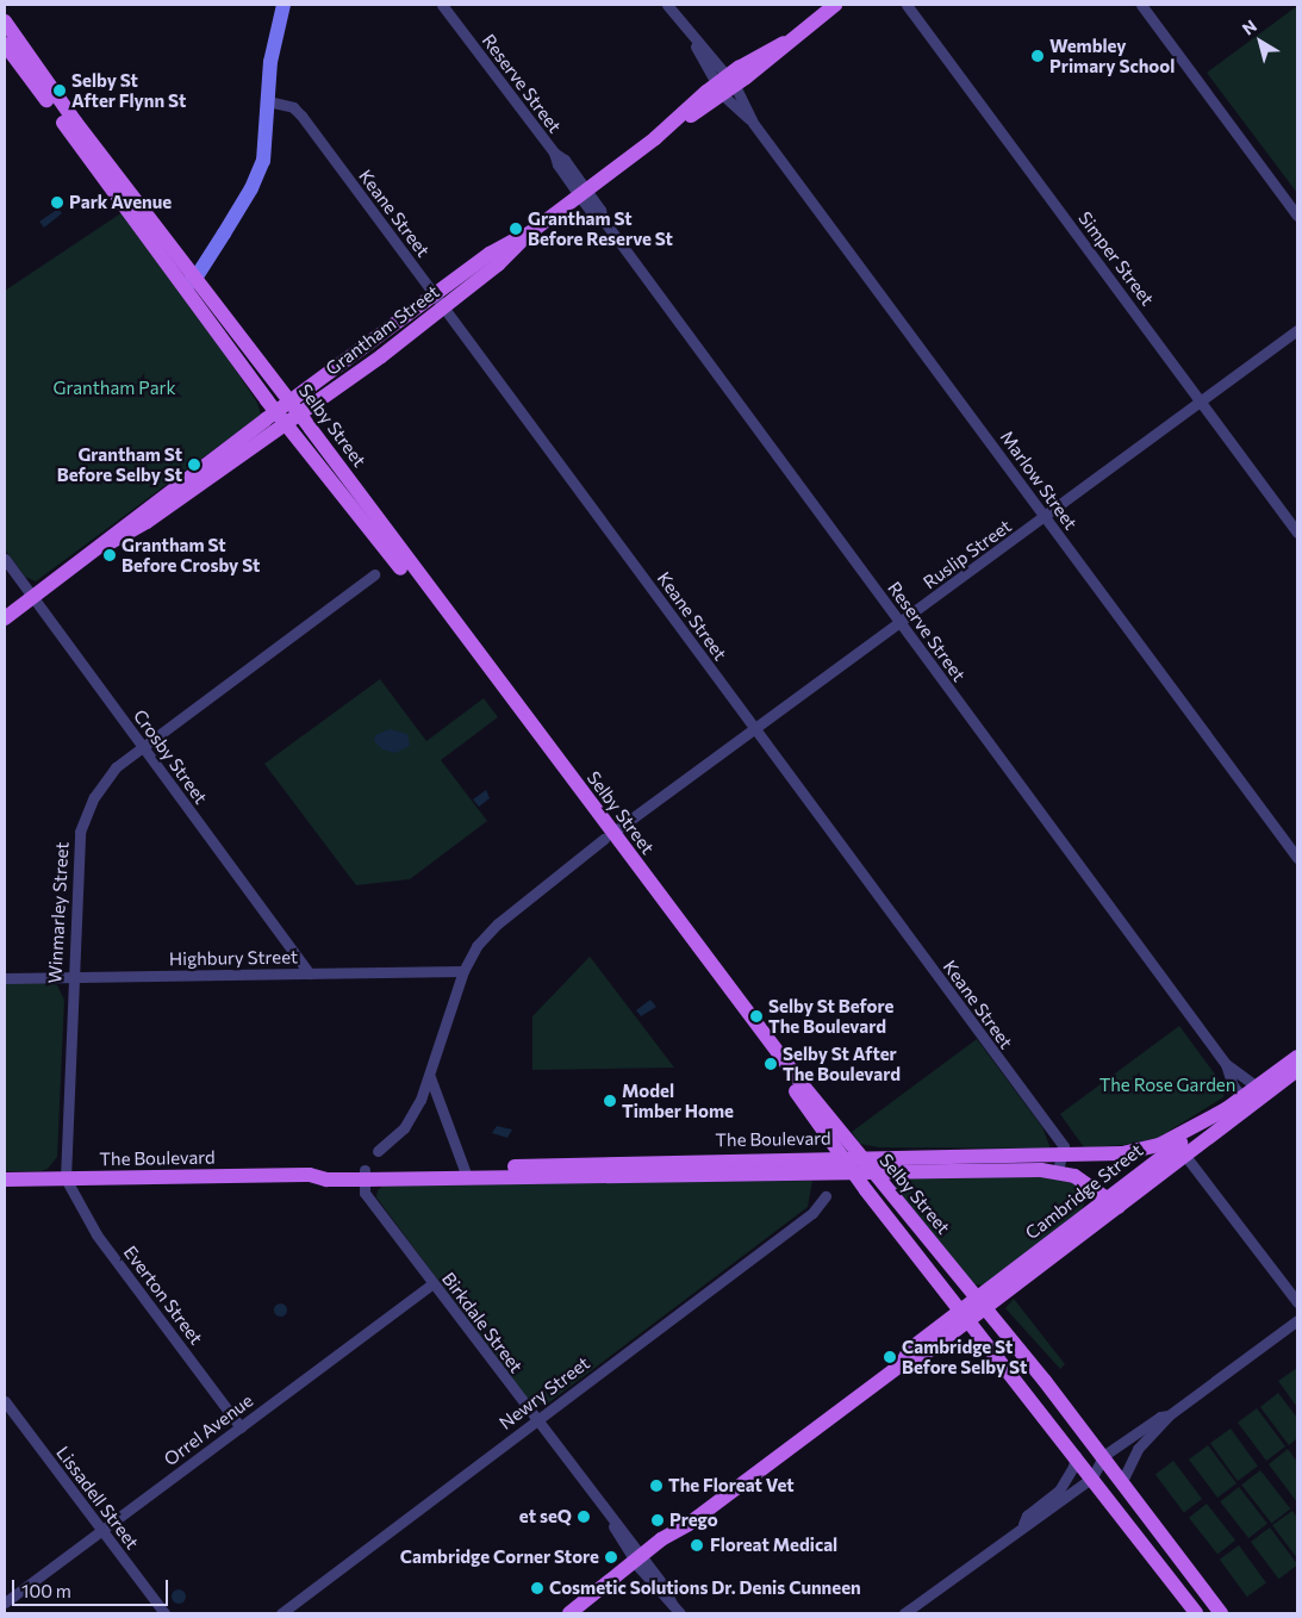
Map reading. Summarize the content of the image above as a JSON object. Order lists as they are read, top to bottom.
{
  "streets": {
    "main road": [
      "Grantham Street",
      "Selby Street",
      "The Boulevard",
      "Cambridge Street"
    ],
    "street": [
      "Reserve Street",
      "Keane Street",
      "Simper Street",
      "Marlow Street",
      "Ruslip Street",
      "Crosby Street",
      "Winmarley Street",
      "Highbury Street",
      "Everton Street",
      "Birkdale Street",
      "Newry Street",
      "Orrel Avenue",
      "Lissadell Street"
    ]
  },
  "crossings": [
    ["Reserve Street", "Grantham Street"],
    ["Reserve Street", "Ruslip Street"],
    ["Reserve Street", "Cambridge Street"],
    ["Keane Street", "Grantham Street"],
    ["Keane Street", "Ruslip Street"],
    ["Keane Street", "The Boulevard"],
    ["Simper Street", "Ruslip Street"],
    ["Grantham Street", "Selby Street"],
    ["Grantham Street", "Marlow Street"],
    ["Grantham Street", "Crosby Street"],
    ["Selby Street", "Ruslip Street"],
    ["Selby Street", "The Boulevard"],
    ["Selby Street", "Cambridge Street"],
    ["Marlow Street", "Ruslip Street"],
    ["Ruslip Street", "Highbury Street"],
    ["Crosby Street", "Winmarley Street"],
    ["Crosby Street", "Highbury Street"],
    ["Winmarley Street", "Highbury Street"],
    ["Winmarley Street", "The Boulevard"],
    ["Winmarley Street", "Everton Street"],
    ["The Boulevard", "Cambridge Street"],
    ["The Boulevard", "Everton Street"],
    ["The Boulevard", "Birkdale Street"],
    ["Cambridge Street", "Birkdale Street"],
    ["Everton Street", "Orrel Avenue"],
    ["Birkdale Street", "Newry Street"],
    ["Birkdale Street", "Orrel Avenue"],
    ["Orrel Avenue", "Lissadell Street"]
  ],
  "parks": ["Grantham Park", "The Rose Garden"],
  "places": [
    "Wembley Primary School",
    "Selby St After Flynn St",
    "Park Avenue",
    "Grantham St Before Reserve St",
    "Grantham St Before Selby St",
    "Grantham St Before Crosby St",
    "Selby St Before The Boulevard",
    "Selby St After The Boulevard",
    "Model Timber Home",
    "Cambridge St Before Selby St",
    "The Floreat Vet",
    "et seQ",
    "Prego",
    "Floreat Medical",
    "Cambridge Corner Store",
    "Cosmetic Solutions Dr. Denis Cunneen"
  ],
  "scale_bar": "100 m",
  "north": "top left"
}
